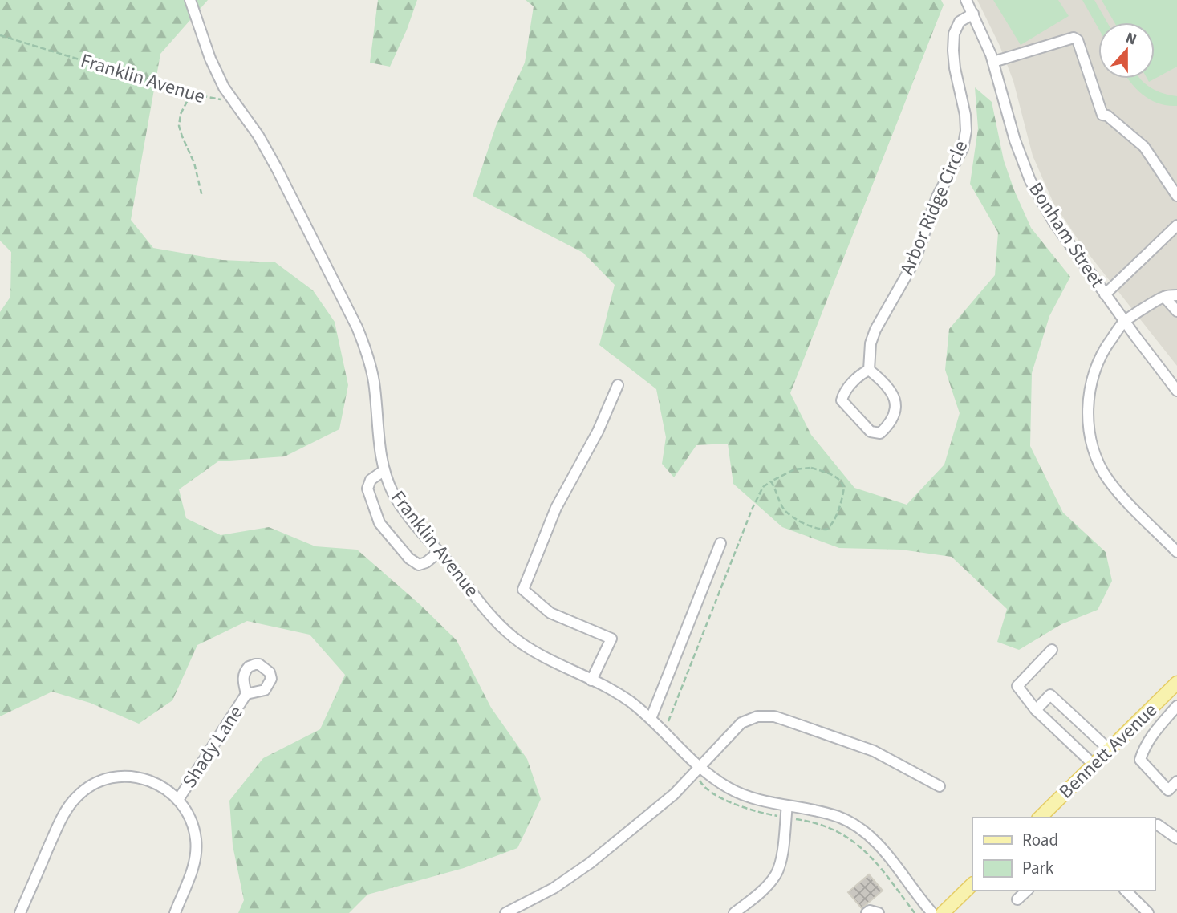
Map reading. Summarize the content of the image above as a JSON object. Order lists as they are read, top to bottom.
{
  "streets": {
    "main road": ["Bennett Avenue"],
    "street": [
      "Franklin Avenue",
      "Arbor Ridge Circle",
      "Bonham Street",
      "Shady Lane"
    ]
  },
  "crossings": [
    ["Arbor Ridge Circle", "Bonham Street"]
  ],
  "legend": ["Road", "Park"],
  "north": "top"
}
